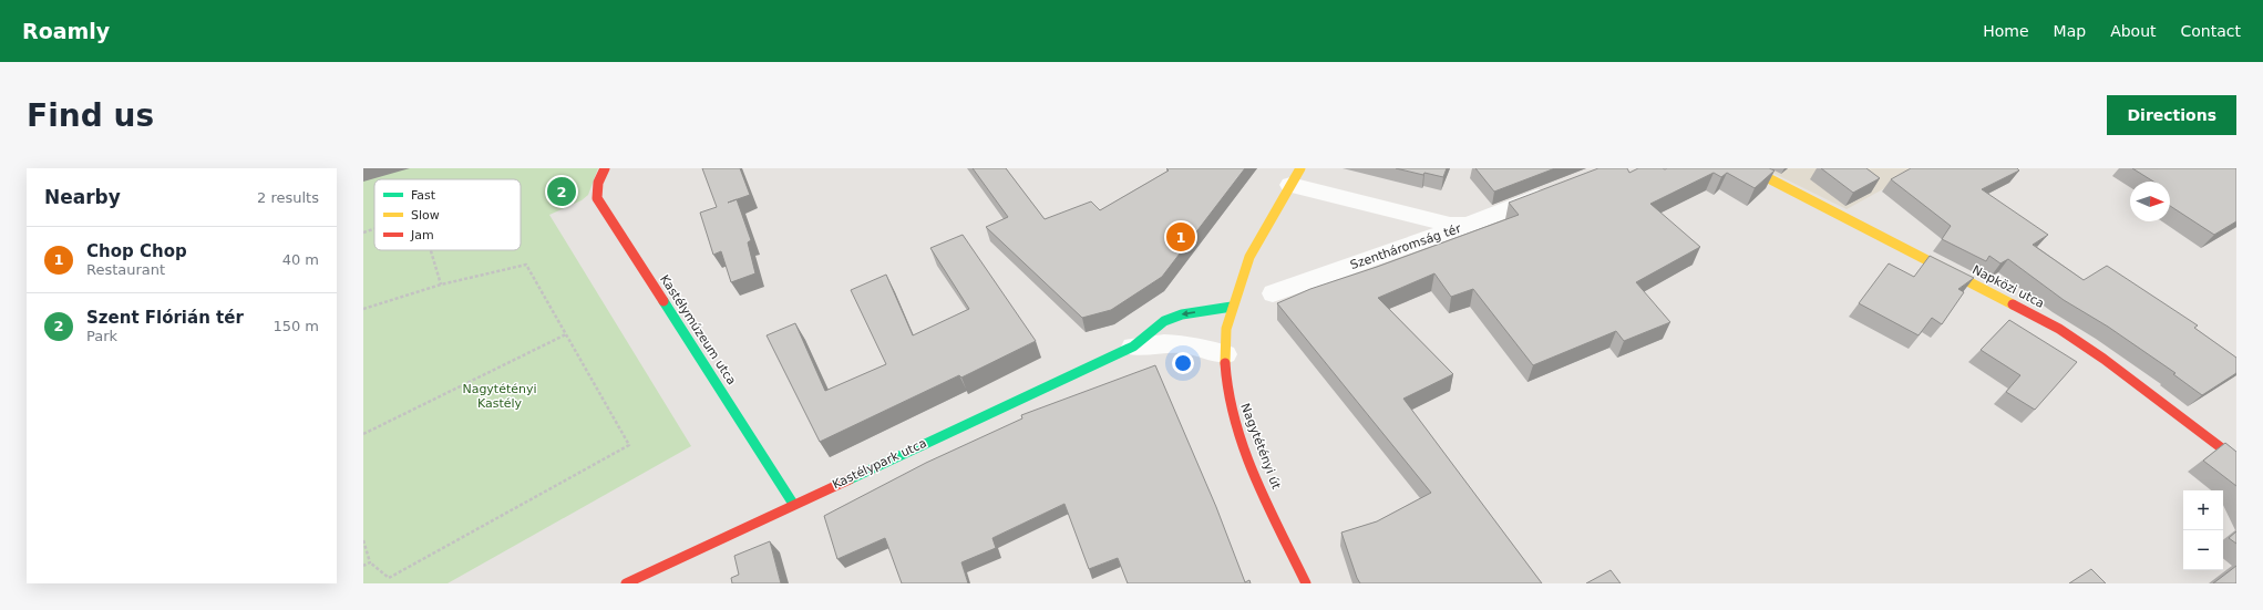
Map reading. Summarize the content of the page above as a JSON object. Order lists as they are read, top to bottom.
{
  "streets": {
    "street": [
      "Szentháromság tér",
      "Napközi utca",
      "Kastélymúzeum utca",
      "Nagytétényi út",
      "Kastélypark utca"
    ]
  },
  "crossings": [
    ["Szentháromság tér", "Nagytétényi út"],
    ["Kastélymúzeum utca", "Kastélypark utca"],
    ["Nagytétényi út", "Kastélypark utca"]
  ],
  "parks": ["Nagytétényi Kastély"],
  "legend": ["Fast", "Slow", "Jam"],
  "north": "right",
  "page": {
    "header": "Roamly",
    "nav": [
      "Home",
      "Map",
      "About",
      "Contact"
    ],
    "buttons": "Directions",
    "title": "Find us",
    "heading": ["Nearby", "2 results"],
    "pins": ["2", "1"],
    "list": [
      {
        "mark": "1",
        "name": "Chop Chop",
        "note": "Restaurant",
        "value": "40 m"
      },
      {
        "mark": "2",
        "name": "Szent Flórián tér",
        "note": "Park",
        "value": "150 m"
      }
    ],
    "map_buttons": ["+", "−"]
  }
}
